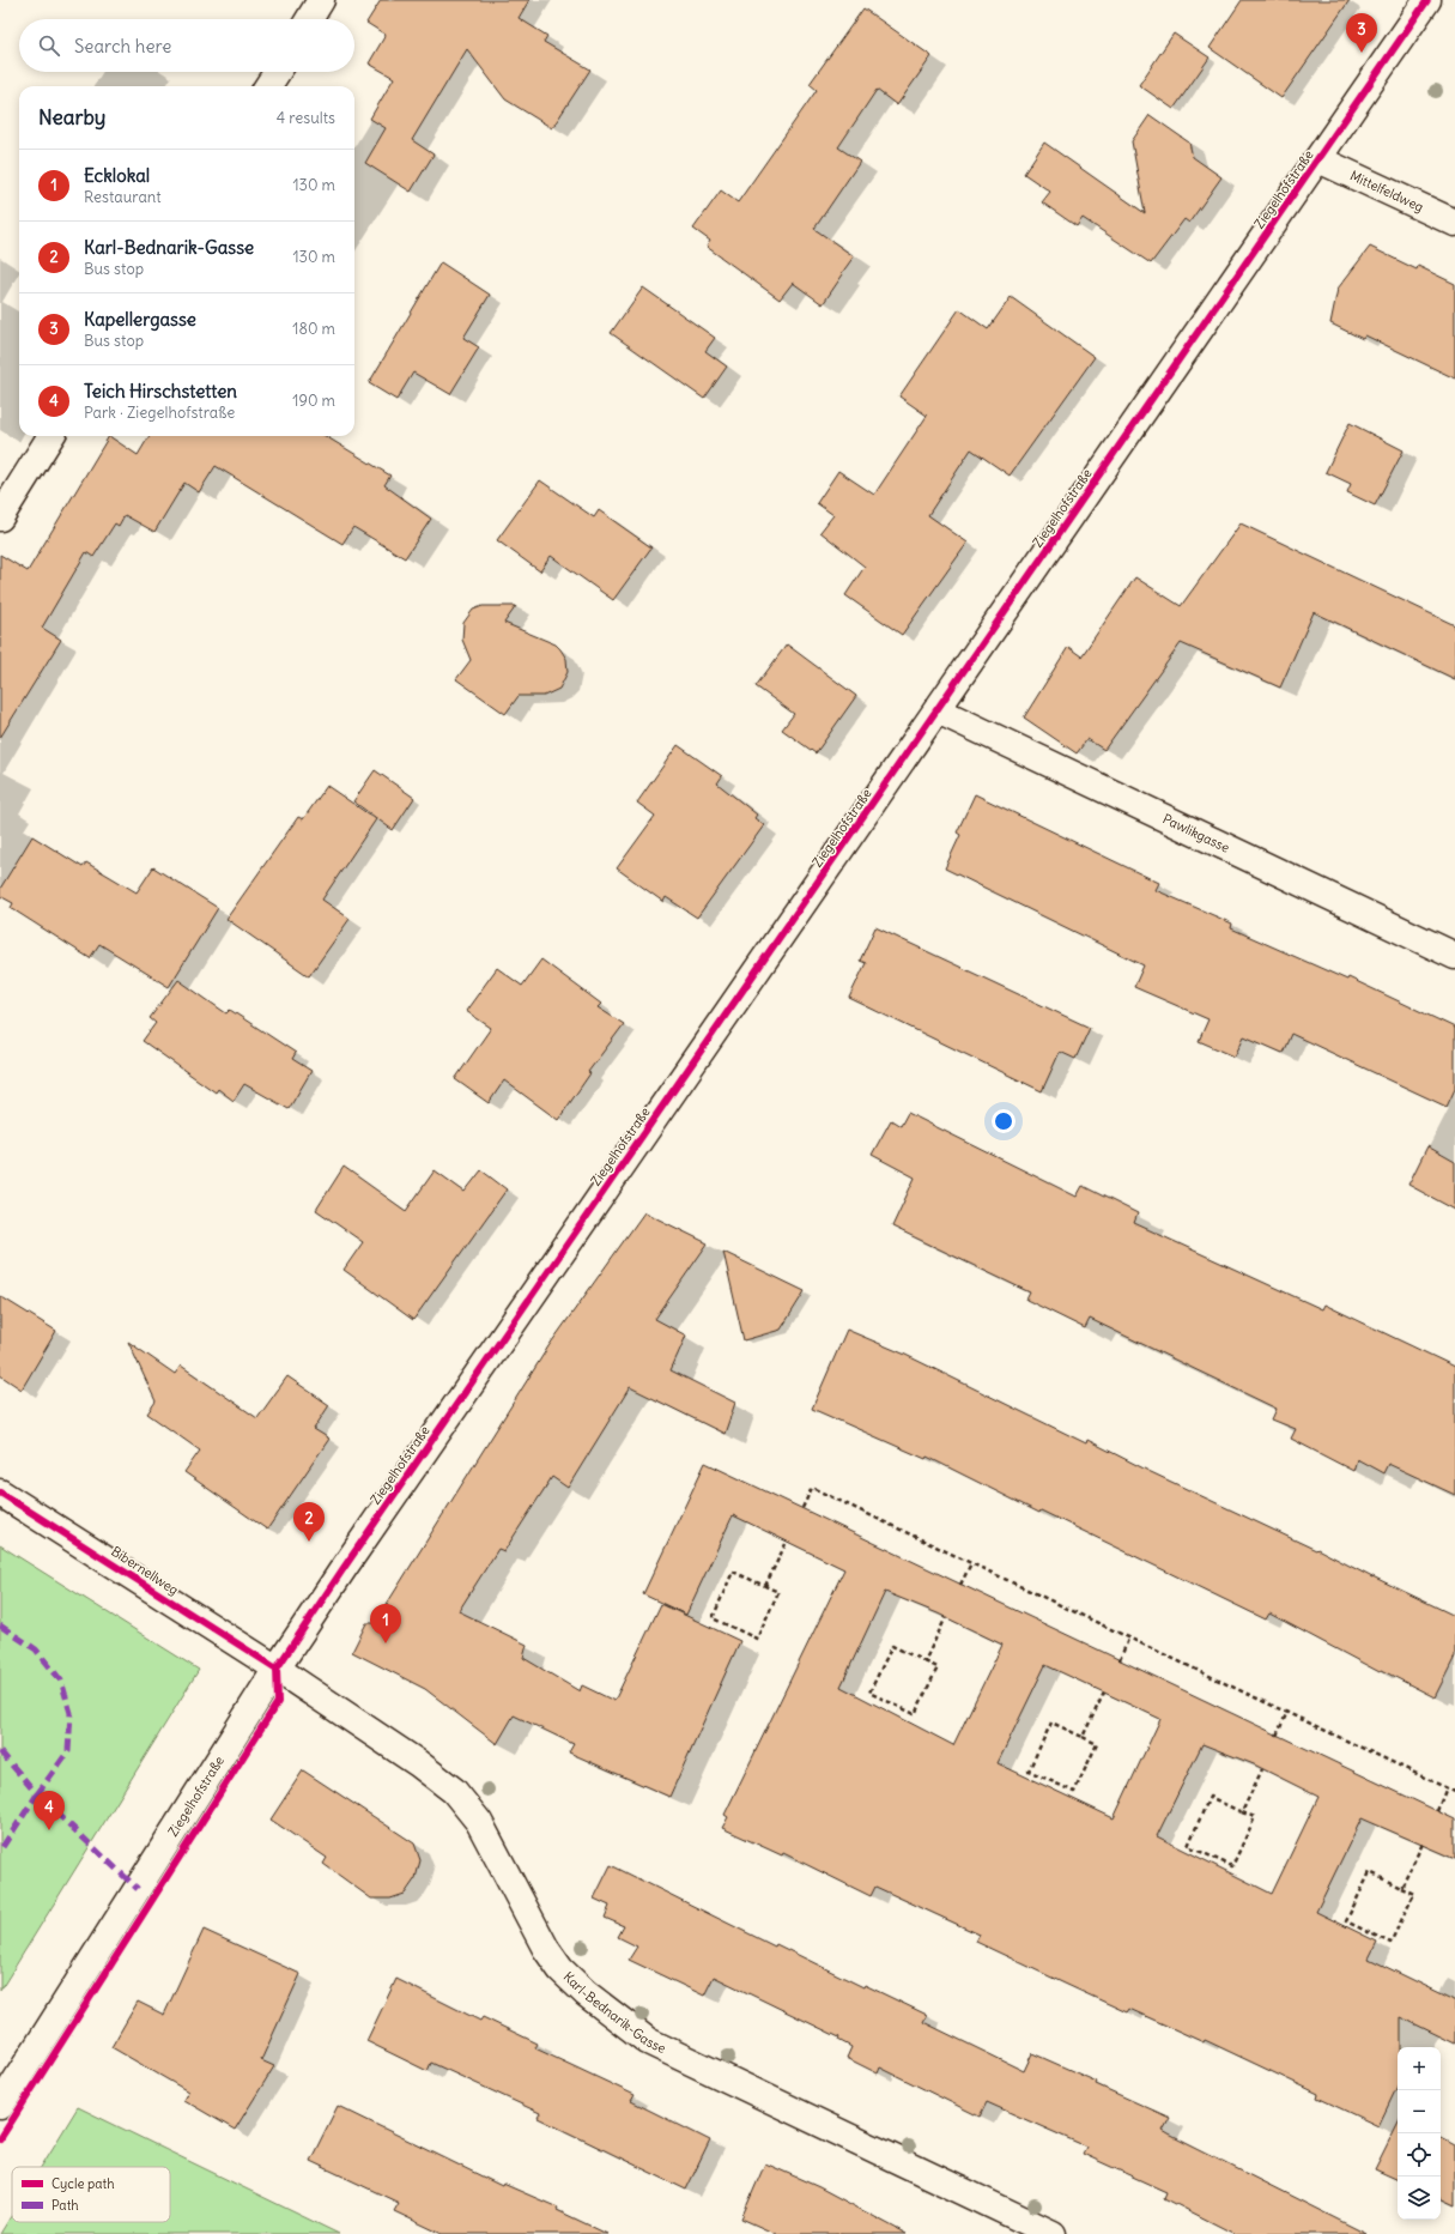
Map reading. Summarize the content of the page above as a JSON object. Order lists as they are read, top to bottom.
{
  "streets": {
    "street": [
      "Ziegelhofstraße",
      "Mittelfeldweg",
      "Pawlikgasse",
      "Bibernellweg",
      "Karl-Bednarik-Gasse"
    ]
  },
  "crossings": [
    ["Ziegelhofstraße", "Mittelfeldweg"],
    ["Ziegelhofstraße", "Pawlikgasse"],
    ["Ziegelhofstraße", "Bibernellweg"],
    ["Ziegelhofstraße", "Karl-Bednarik-Gasse"],
    ["Bibernellweg", "Karl-Bednarik-Gasse"]
  ],
  "legend": ["Cycle path", "Path"],
  "page": {
    "pins": [
      "3",
      "2",
      "1",
      "4"
    ],
    "search": "Search here",
    "heading": ["Nearby", "4 results"],
    "list": [
      {
        "mark": "1",
        "name": "Ecklokal",
        "note": "Restaurant",
        "value": "130 m"
      },
      {
        "mark": "2",
        "name": "Karl-Bednarik-Gasse",
        "note": "Bus stop",
        "value": "130 m"
      },
      {
        "mark": "3",
        "name": "Kapellergasse",
        "note": "Bus stop",
        "value": "180 m"
      },
      {
        "mark": "4",
        "name": "Teich Hirschstetten",
        "note": "Park · Ziegelhofstraße",
        "value": "190 m"
      }
    ],
    "map_buttons": ["+", "−"]
  }
}
